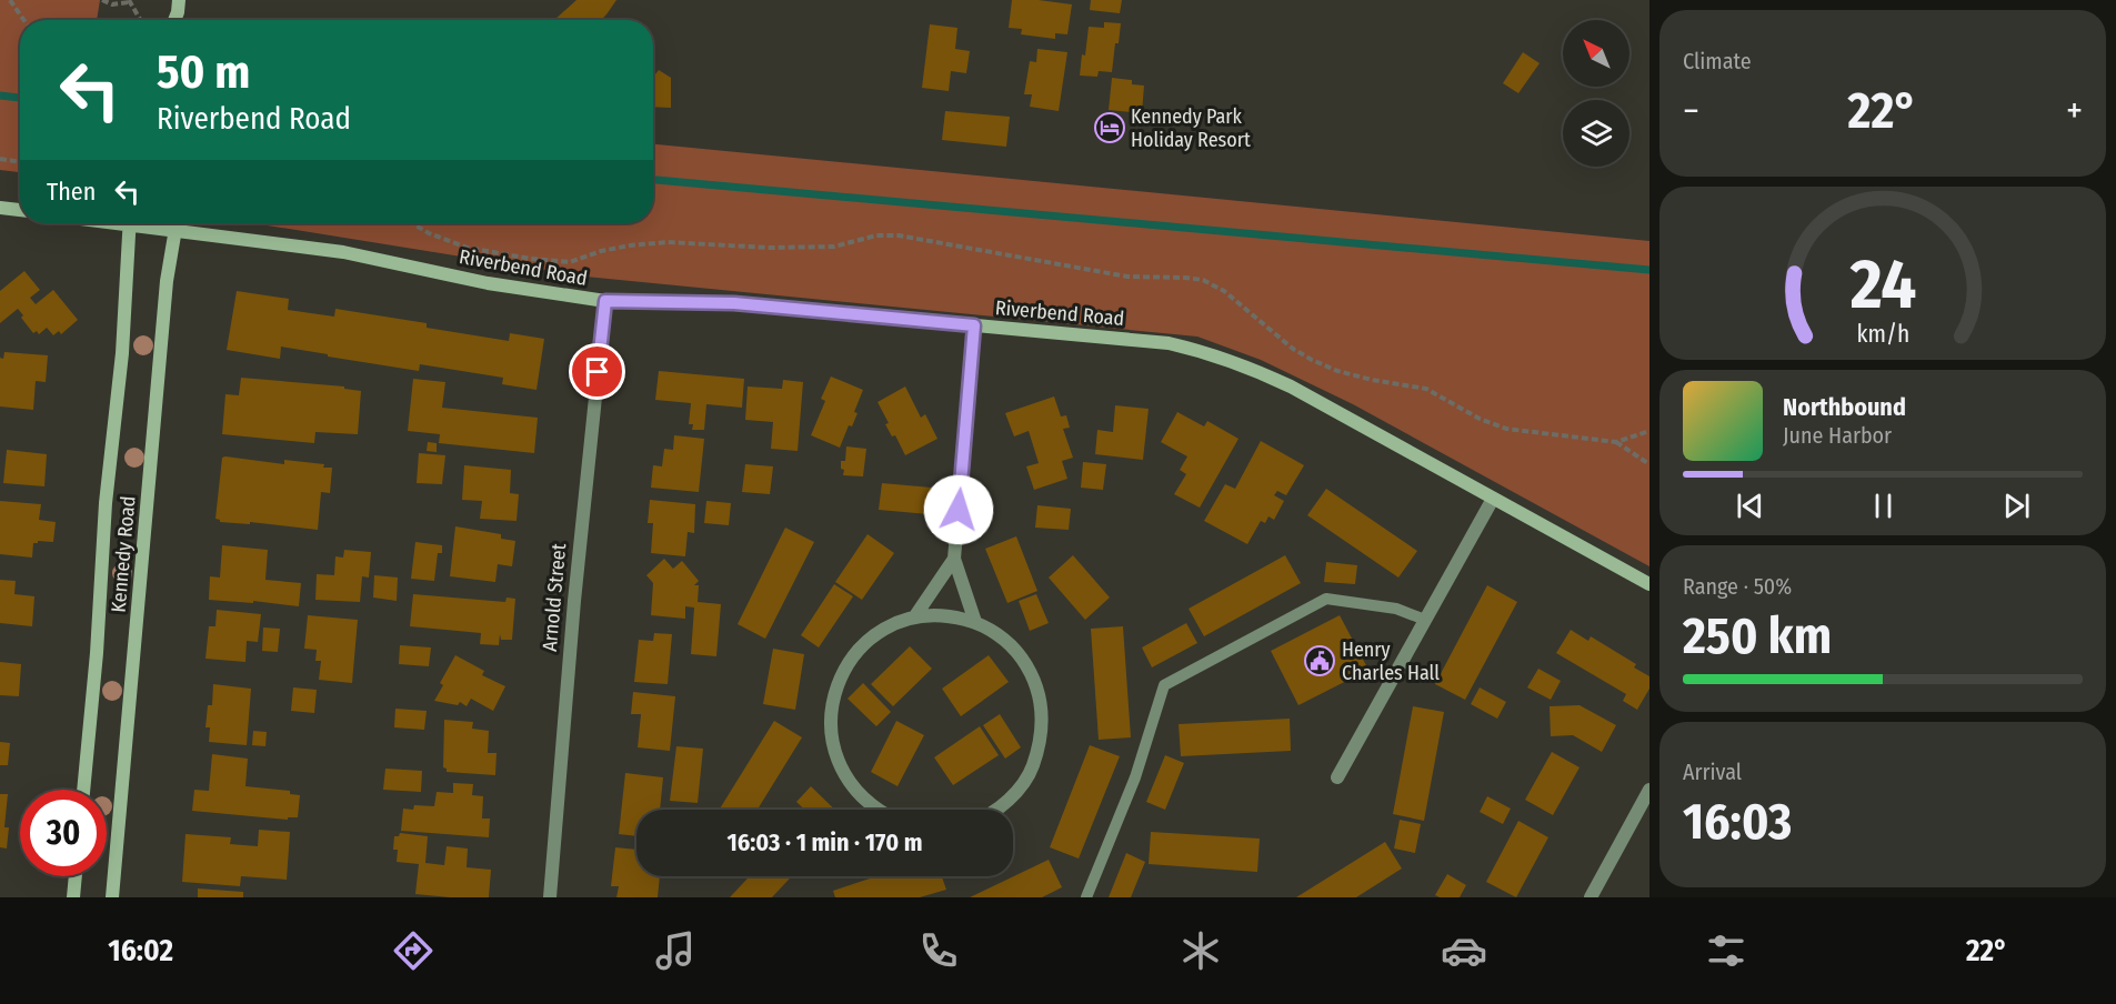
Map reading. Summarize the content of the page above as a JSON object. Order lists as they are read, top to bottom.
{
  "streets": {
    "main road": ["Riverbend Road", "Kennedy Road"],
    "street": ["Arnold Street"]
  },
  "crossings": [
    ["Riverbend Road", "Kennedy Road"],
    ["Riverbend Road", "Arnold Street"]
  ],
  "places": {
    "hotel": ["Kennedy Park Holiday Resort"],
    "public building": ["Henry Charles Hall"]
  },
  "north": "top left",
  "page": {
    "tile": [
      "Climate",
      ["Range · 50%", "250 km"],
      ["Arrival", "16:03"]
    ],
    "turn": ["50 m", "Riverbend Road"],
    "heat": ["−", "22°", "+"],
    "then": "Then",
    "song": ["Northbound", "June Harbor"],
    "limit": "30",
    "trip": "16:03 · 1 min · 170 m",
    "tabs": ["16:02", "22°"],
    "gauge": ["24", "km/h"]
  }
}
